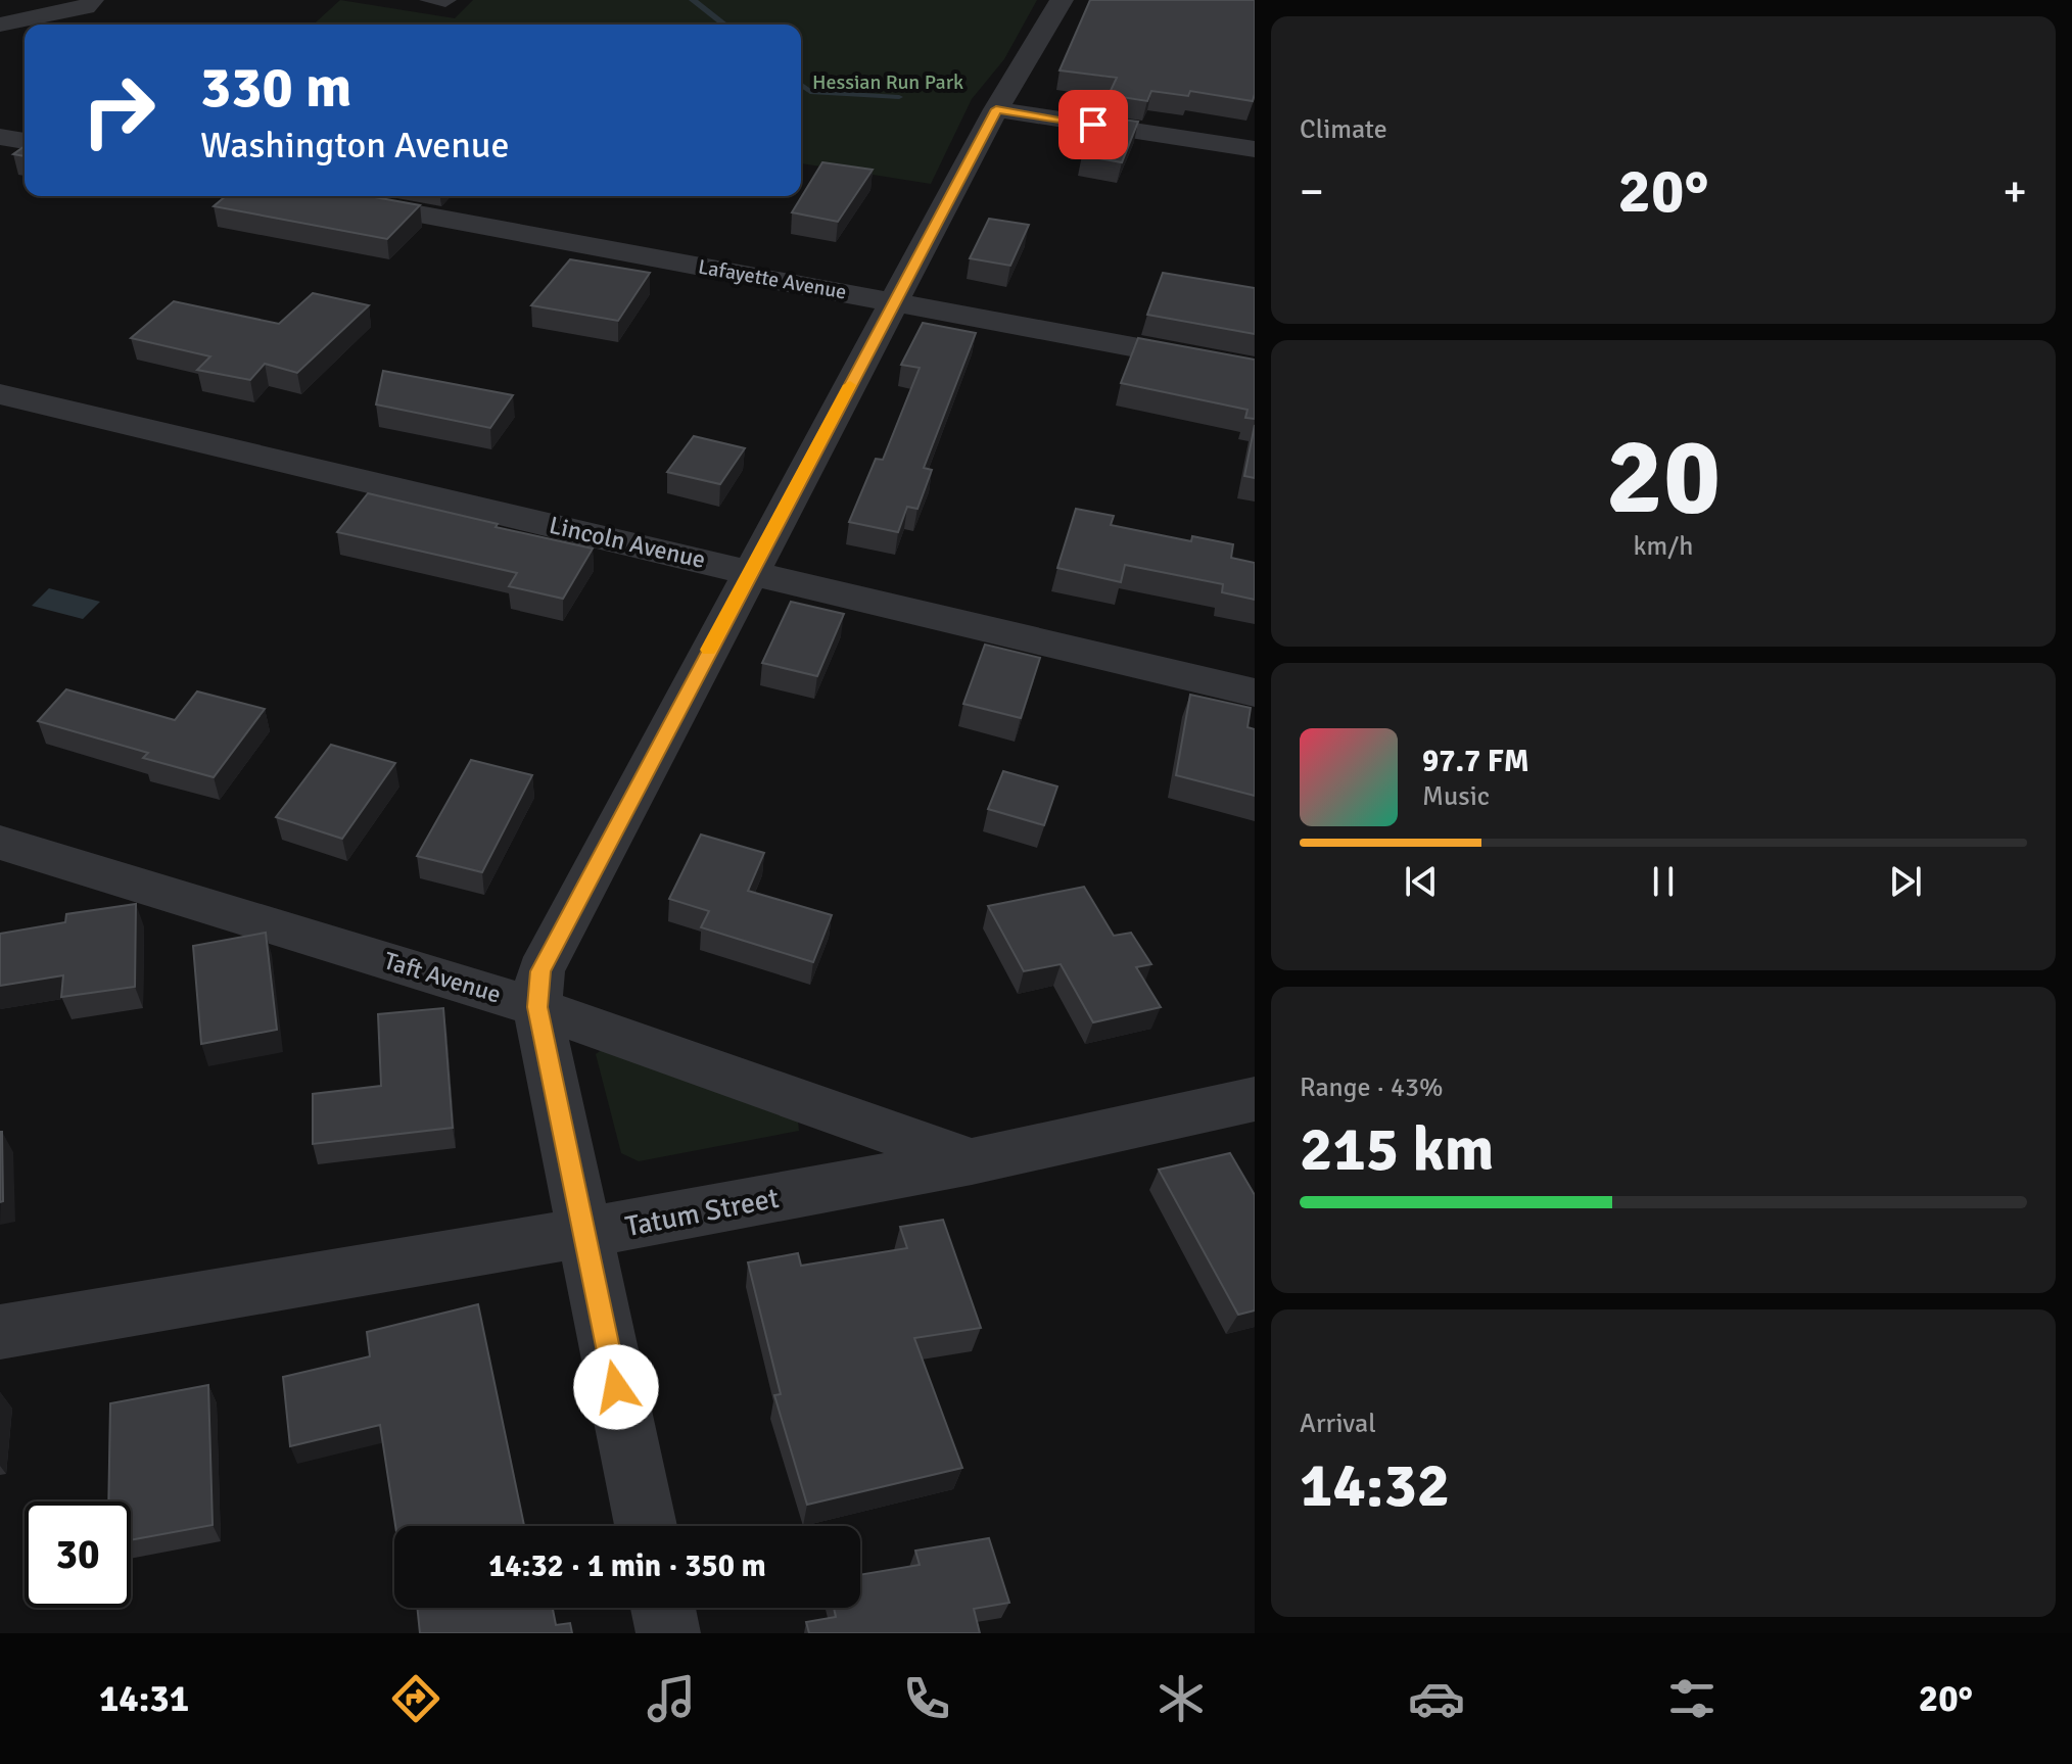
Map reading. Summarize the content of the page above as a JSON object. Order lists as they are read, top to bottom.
{
  "streets": {
    "street": [
      "Lafayette Avenue",
      "Lincoln Avenue",
      "Taft Avenue",
      "Tatum Street"
    ]
  },
  "crossings": [
    ["Taft Avenue", "Tatum Street"]
  ],
  "parks": ["Hessian Run Park"],
  "page": {
    "tile": [
      "Climate",
      ["20", "km/h"],
      ["Range · 43%", "215 km"],
      ["Arrival", "14:32"]
    ],
    "turn": ["330 m", "Washington Avenue"],
    "heat": ["−", "20°", "+"],
    "song": ["97.7 FM", "Music"],
    "limit": "30",
    "trip": "14:32 · 1 min · 350 m",
    "tabs": ["14:31", "20°"]
  }
}
